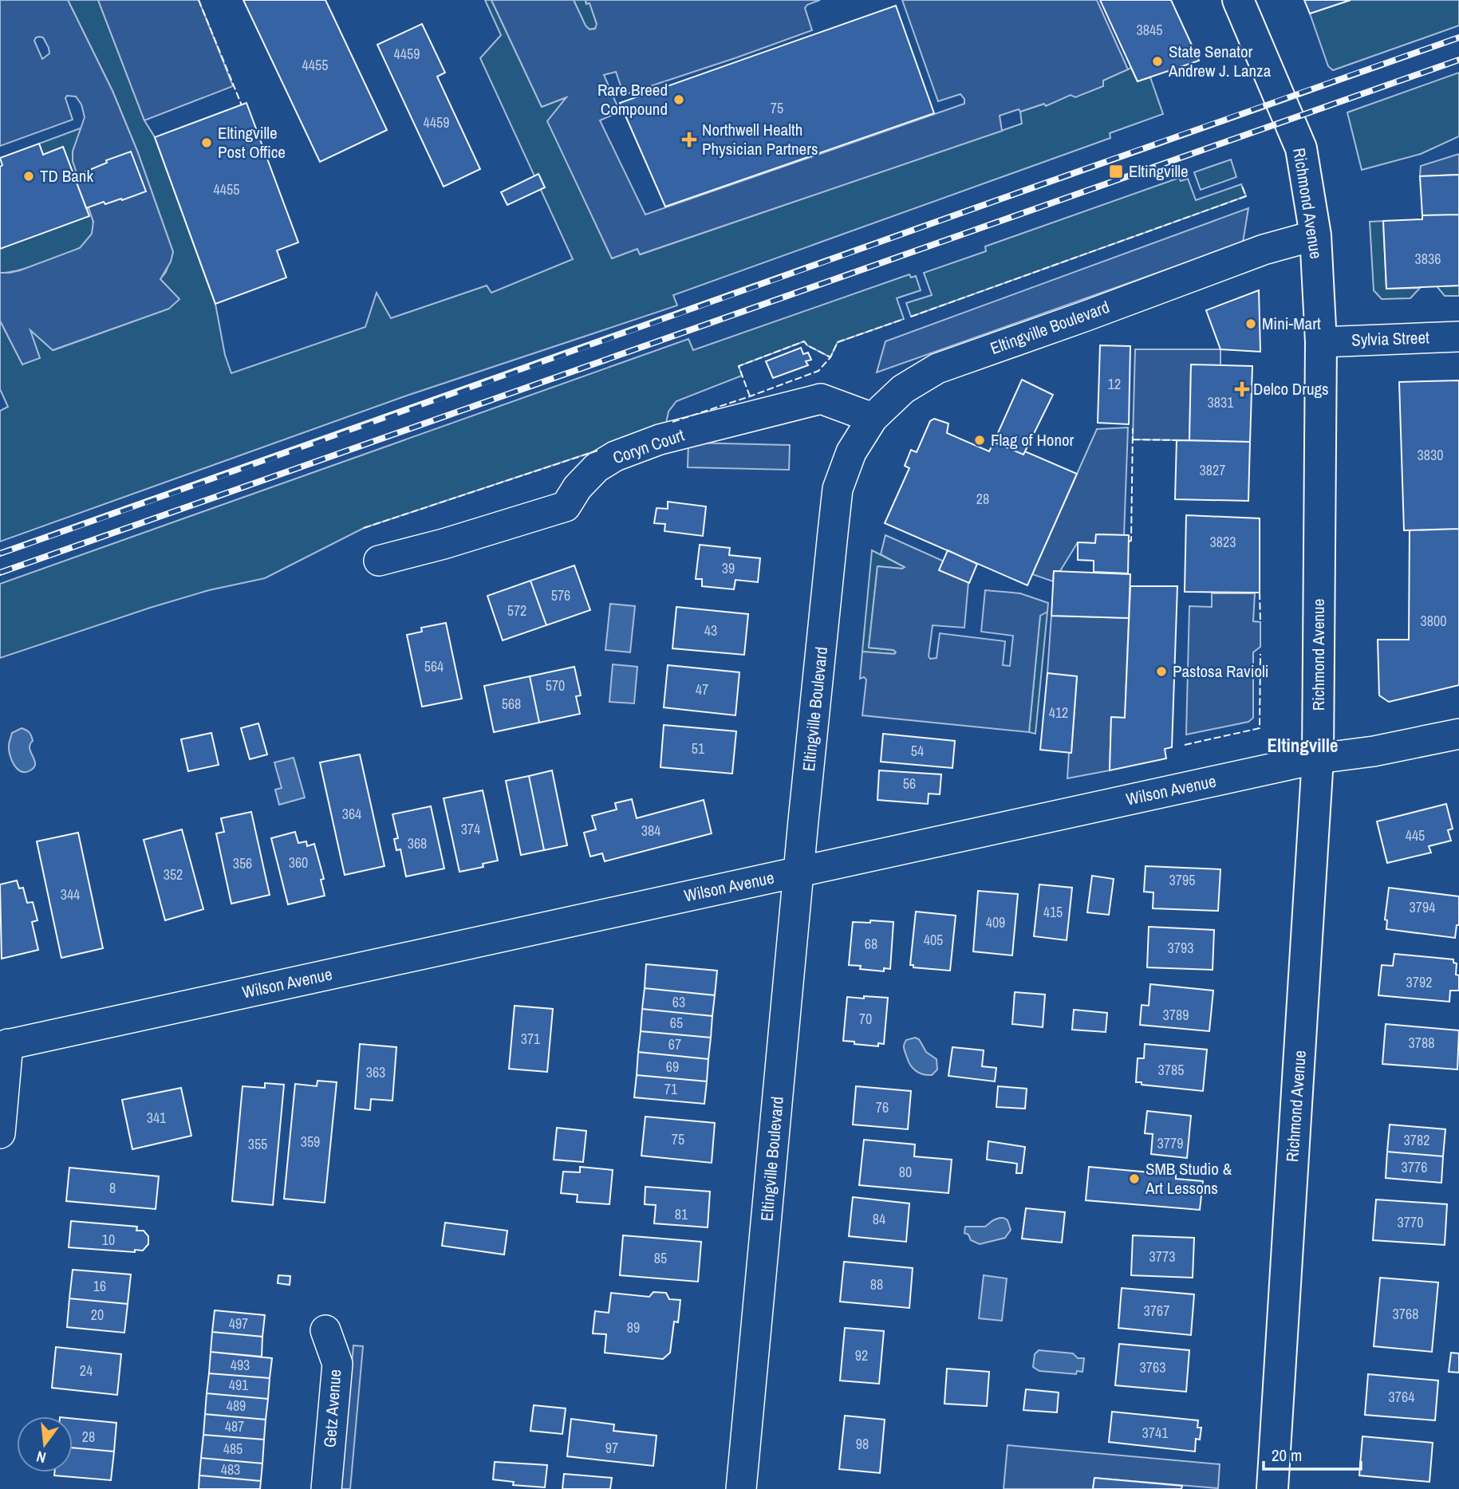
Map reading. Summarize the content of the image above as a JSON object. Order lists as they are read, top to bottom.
{
  "streets": {
    "main road": ["Richmond Avenue"],
    "street": [
      "Eltingville Boulevard",
      "Sylvia Street",
      "Coryn Court",
      "Wilson Avenue",
      "Getz Avenue"
    ]
  },
  "crossings": [
    ["Richmond Avenue", "Eltingville Boulevard"],
    ["Richmond Avenue", "Sylvia Street"],
    ["Richmond Avenue", "Wilson Avenue"],
    ["Eltingville Boulevard", "Coryn Court"],
    ["Eltingville Boulevard", "Wilson Avenue"]
  ],
  "districts": ["Eltingville"],
  "places": {
    "other": [
      "State Senator Andrew J. Lanza",
      "Rare Breed Compound",
      "Eltingville Post Office",
      "TD Bank",
      "Mini-Mart",
      "Flag of Honor",
      "Pastosa Ravioli",
      "SMB Studio & Art Lessons"
    ],
    "health": ["Northwell Health Physician Partners", "Delco Drugs"],
    "transit": ["Eltingville"]
  },
  "house_numbers": [
    "3845",
    "4459",
    "4455",
    "75",
    "4459",
    "4455",
    "3836",
    "12",
    "3831",
    "3830",
    "3827",
    "28",
    "3823",
    "39",
    "576",
    "572",
    "3800",
    "43",
    "564",
    "570",
    "47",
    "568",
    "412",
    "51",
    "54",
    "56",
    "364",
    "374",
    "384",
    "445",
    "368",
    "360",
    "356",
    "352",
    "3795",
    "344",
    "3794",
    "415",
    "409",
    "405",
    "68",
    "3793",
    "3792",
    "63",
    "3789",
    "70",
    "65",
    "371",
    "3788",
    "67",
    "69",
    "3785",
    "363",
    "71",
    "76",
    "341",
    "75",
    "3782",
    "359",
    "3779",
    "355",
    "3776",
    "80",
    "8",
    "81",
    "84",
    "3770",
    "10",
    "3773",
    "85",
    "88",
    "16",
    "3767",
    "3768",
    "20",
    "497",
    "89",
    "92",
    "493",
    "3763",
    "24",
    "491",
    "3764",
    "489",
    "487",
    "3741",
    "28",
    "98",
    "97",
    "485",
    "483"
  ],
  "scale_bar": "20 m",
  "north": "bottom"
}
